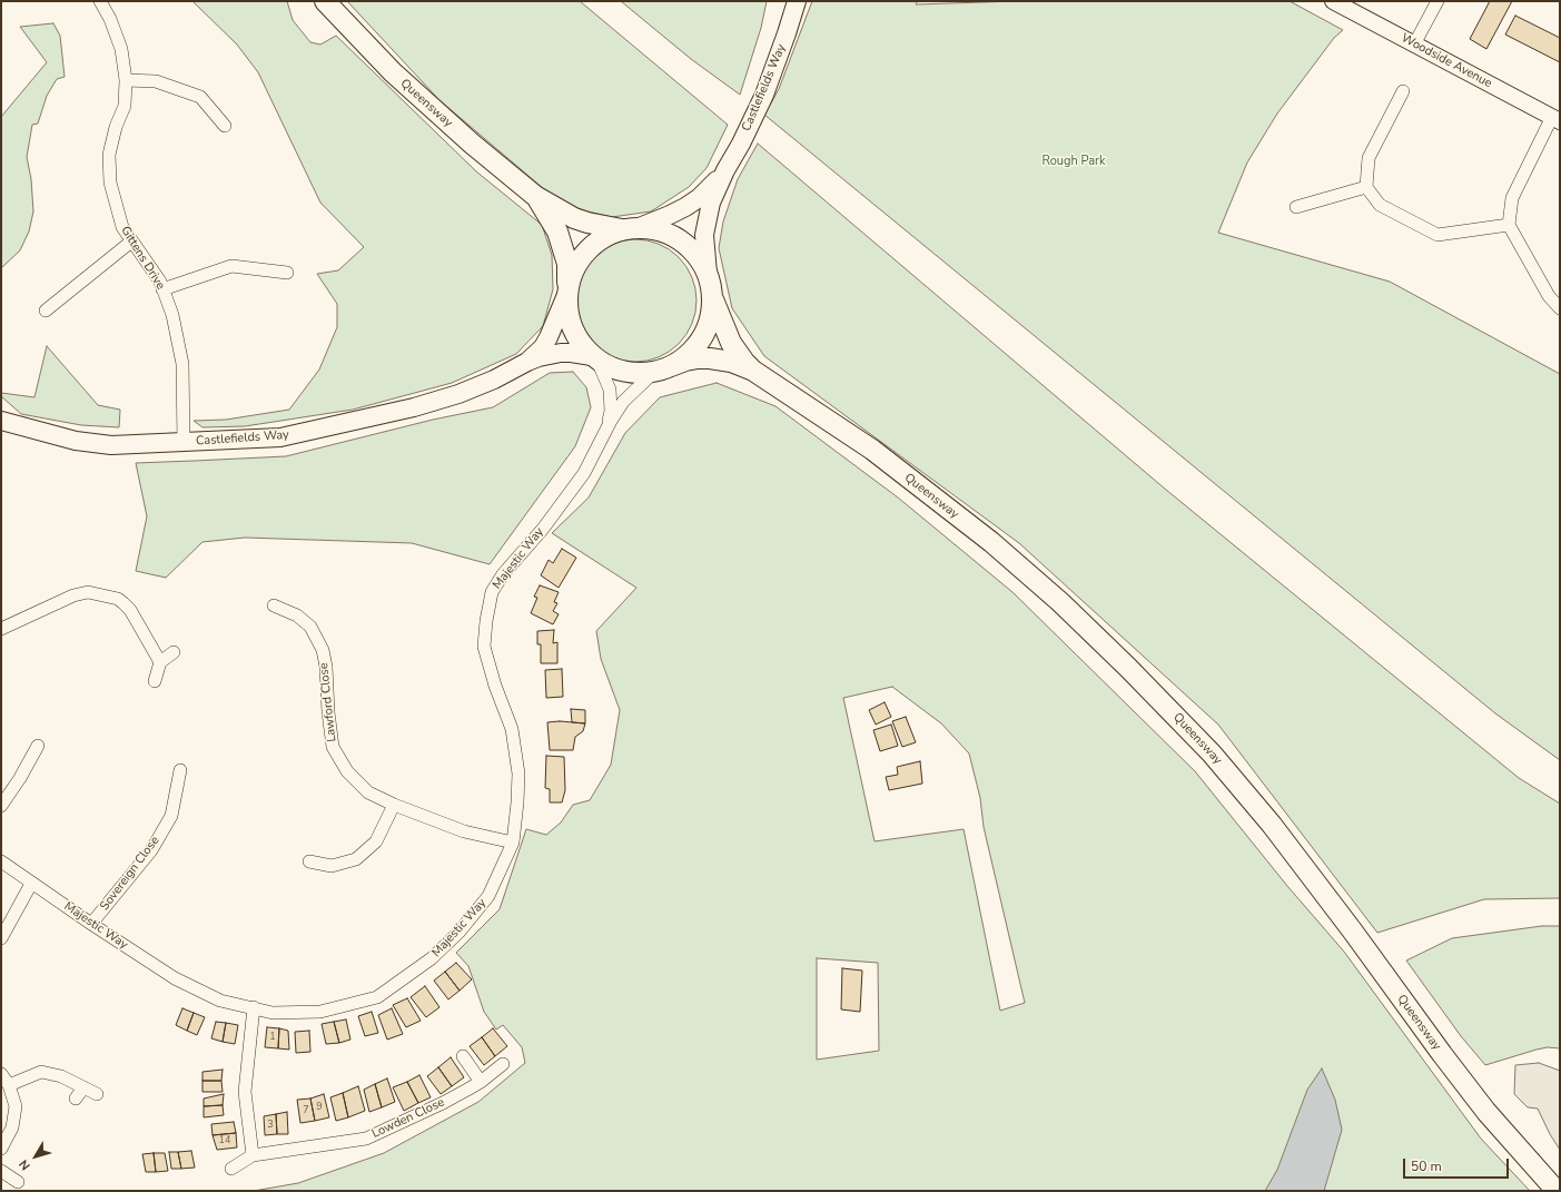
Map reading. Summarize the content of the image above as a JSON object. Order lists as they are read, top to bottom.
{
  "streets": {
    "main road": ["Castlefields Way", "Queensway"],
    "street": [
      "Woodside Avenue",
      "Gittens Drive",
      "Majestic Way",
      "Lawford Close",
      "Sovereign Close",
      "Lowden Close"
    ]
  },
  "crossings": [
    ["Castlefields Way", "Queensway"],
    ["Castlefields Way", "Gittens Drive"],
    ["Castlefields Way", "Majestic Way"],
    ["Queensway", "Majestic Way"],
    ["Majestic Way", "Lawford Close"],
    ["Majestic Way", "Sovereign Close"]
  ],
  "parks": ["Rough Park"],
  "house_numbers": [
    "1",
    "9",
    "7",
    "3",
    "14"
  ],
  "scale_bar": "50 m",
  "north": "bottom left"
}
